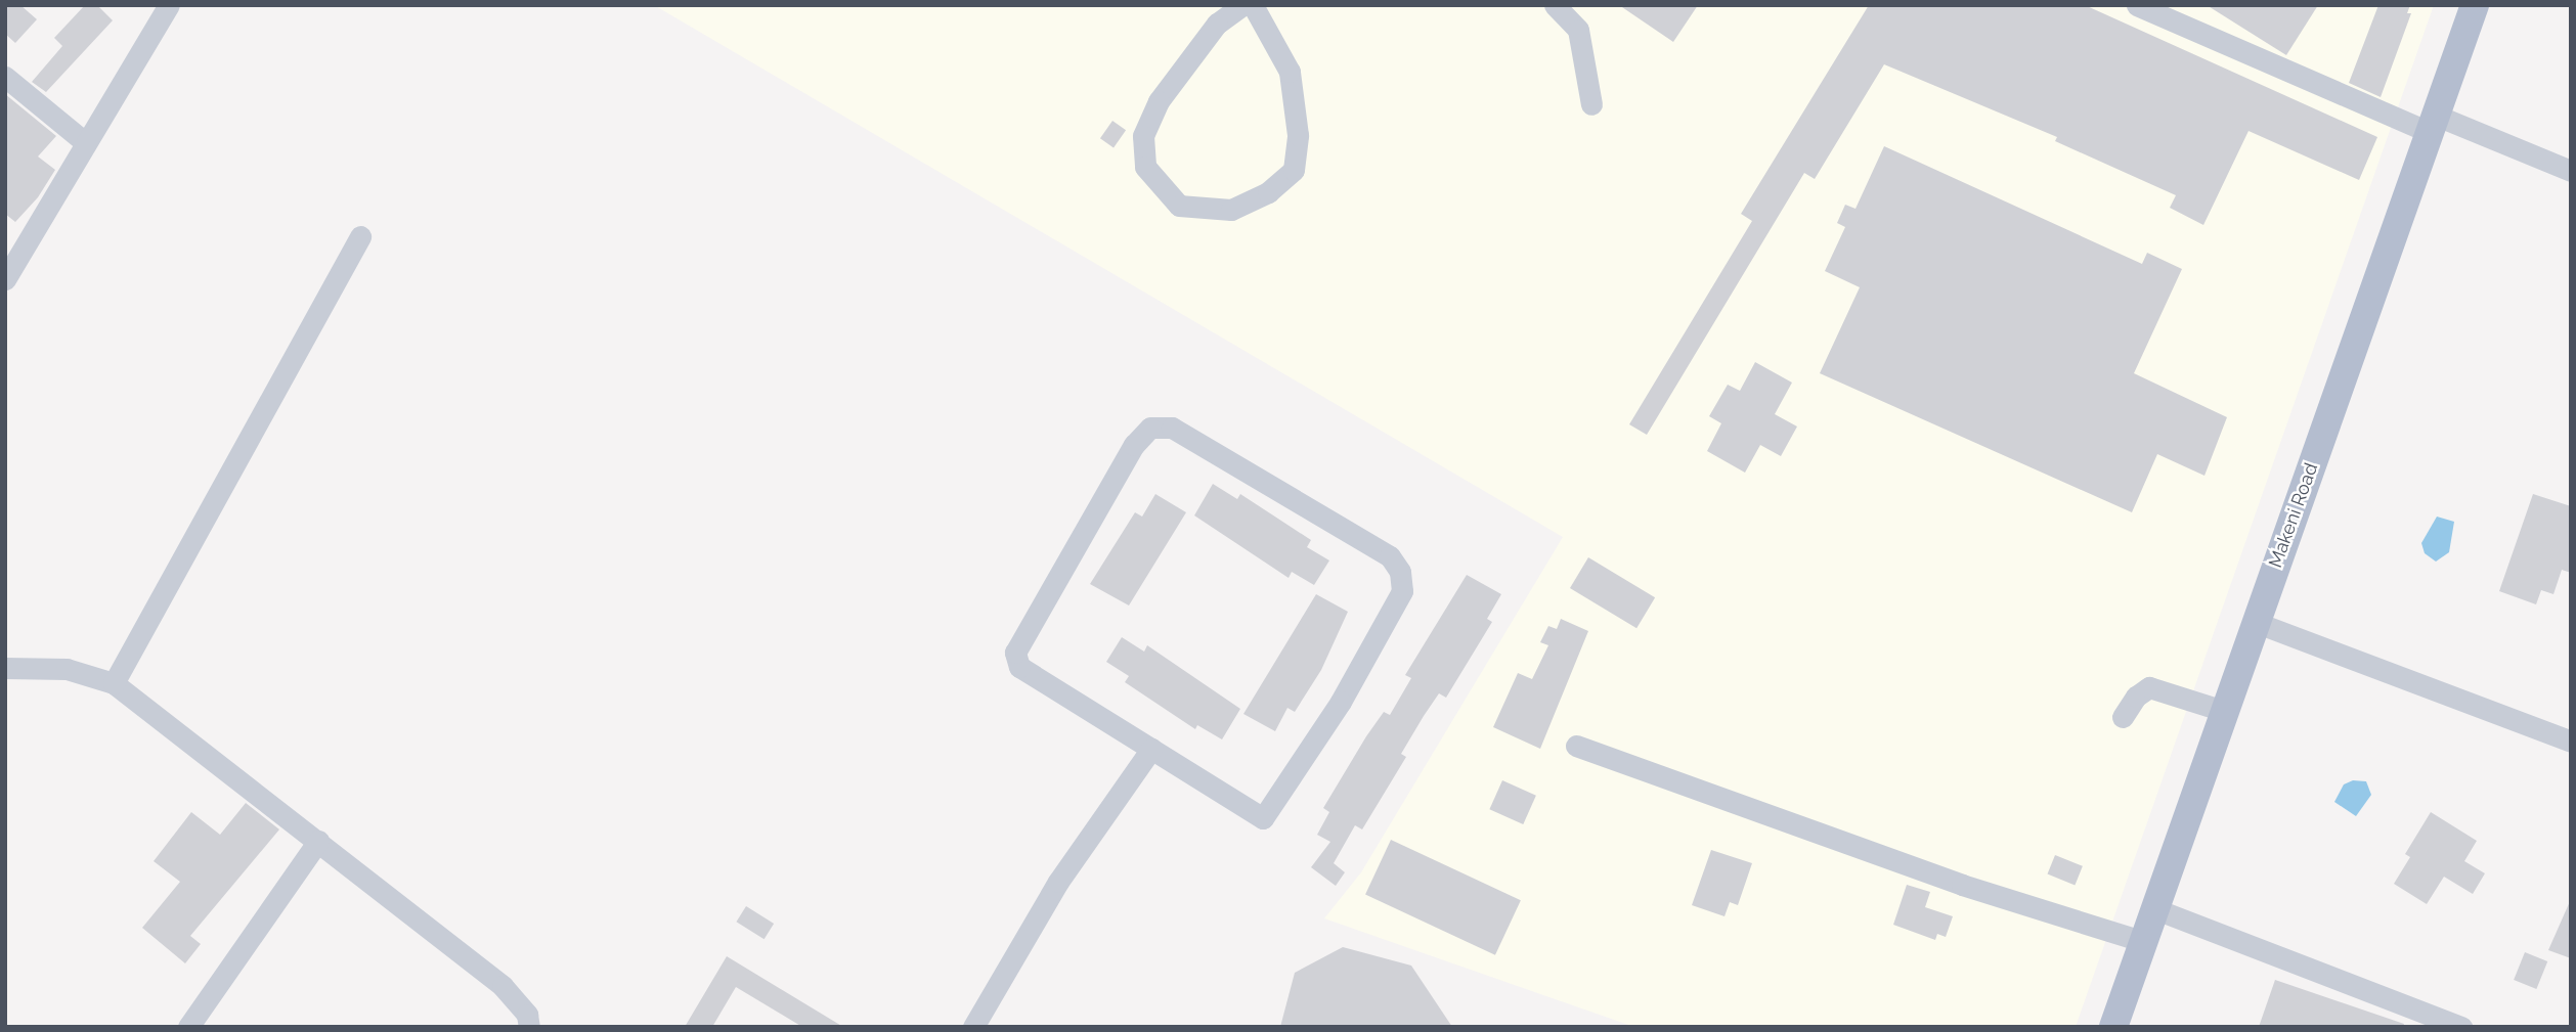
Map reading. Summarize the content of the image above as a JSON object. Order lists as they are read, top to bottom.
{
  "streets": {
    "main road": ["Makeni Road"]
  }
}
